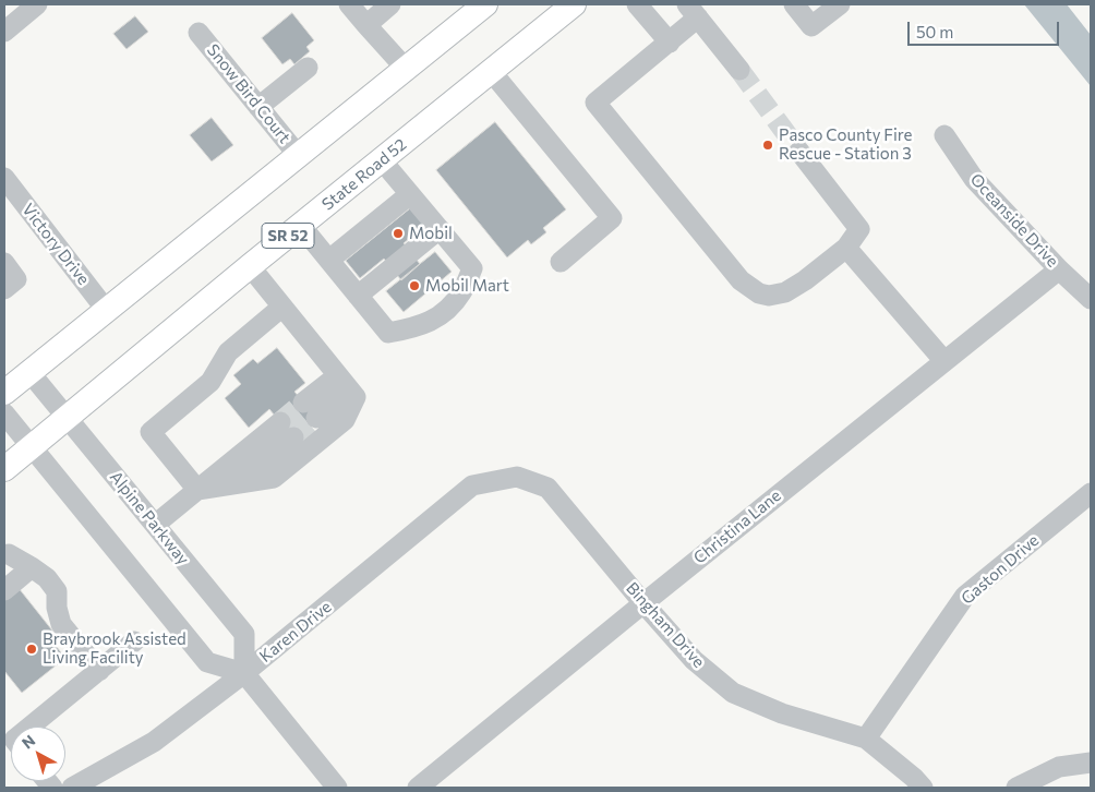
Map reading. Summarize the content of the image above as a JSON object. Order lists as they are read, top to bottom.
{
  "streets": {
    "main road": ["State Road 52", "SR 52"],
    "street": [
      "Snow Bird Court",
      "Oceanside Drive",
      "Victory Drive",
      "Alpine Parkway",
      "Christina Lane",
      "Gaston Drive",
      "Bingham Drive",
      "Karen Drive"
    ]
  },
  "crossings": [
    ["State Road 52", "Alpine Parkway"],
    ["Oceanside Drive", "Christina Lane"],
    ["Alpine Parkway", "Karen Drive"],
    ["Christina Lane", "Bingham Drive"],
    ["Gaston Drive", "Bingham Drive"],
    ["Bingham Drive", "Karen Drive"]
  ],
  "places": [
    "Pasco County Fire Rescue - Station 3",
    "Mobil",
    "Mobil Mart",
    "Braybrook Assisted Living Facility"
  ],
  "scale_bar": "50 m",
  "north": "top left"
}
